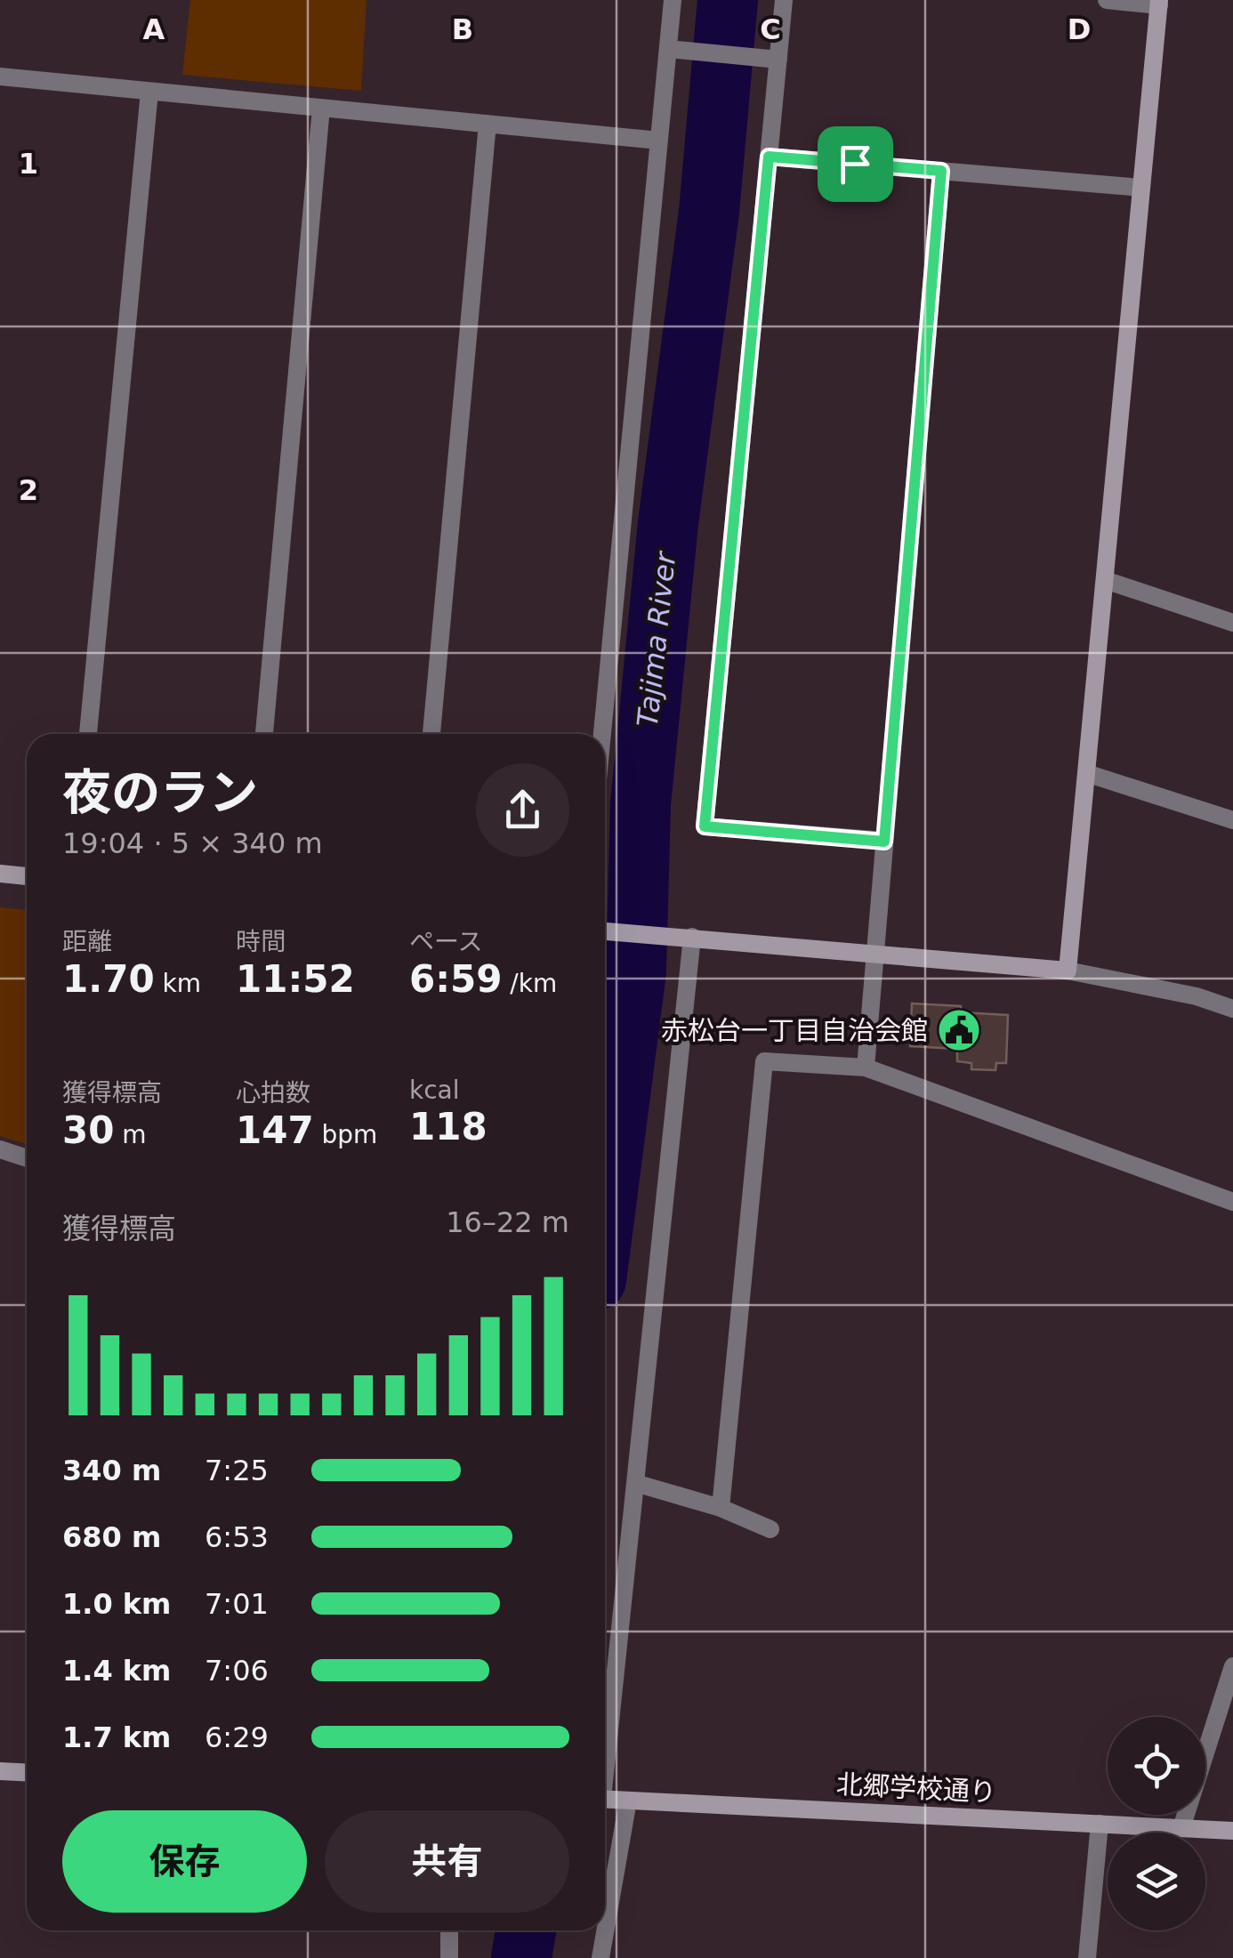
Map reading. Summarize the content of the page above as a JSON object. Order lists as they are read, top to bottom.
{
  "streets": {
    "street": ["北郷学校通り"]
  },
  "water": ["Tajima River"],
  "places": {
    "public building": ["赤松台一丁目自治会館"]
  },
  "page": {
    "heading": ["夜のラン", "19:04 · 5 × 340 m"],
    "stats": [
      ["距離", "1.70 km"],
      ["時間", "11:52"],
      ["ペース", "6:59 /km"],
      ["獲得標高", "30 m"],
      ["心拍数", "147 bpm"],
      ["kcal", "118"]
    ],
    "chart": ["獲得標高", "16–22 m"],
    "list": [
      {
        "name": "340 m",
        "note": "7:25"
      },
      {
        "name": "680 m",
        "note": "6:53"
      },
      {
        "name": "1.0 km",
        "note": "7:01"
      },
      {
        "name": "1.4 km",
        "note": "7:06"
      },
      {
        "name": "1.7 km",
        "note": "6:29"
      }
    ],
    "buttons": ["保存", "共有"]
  },
  "grid": {
    "columns": [
      "A",
      "B",
      "C",
      "D"
    ],
    "rows": ["1", "2"]
  }
}
